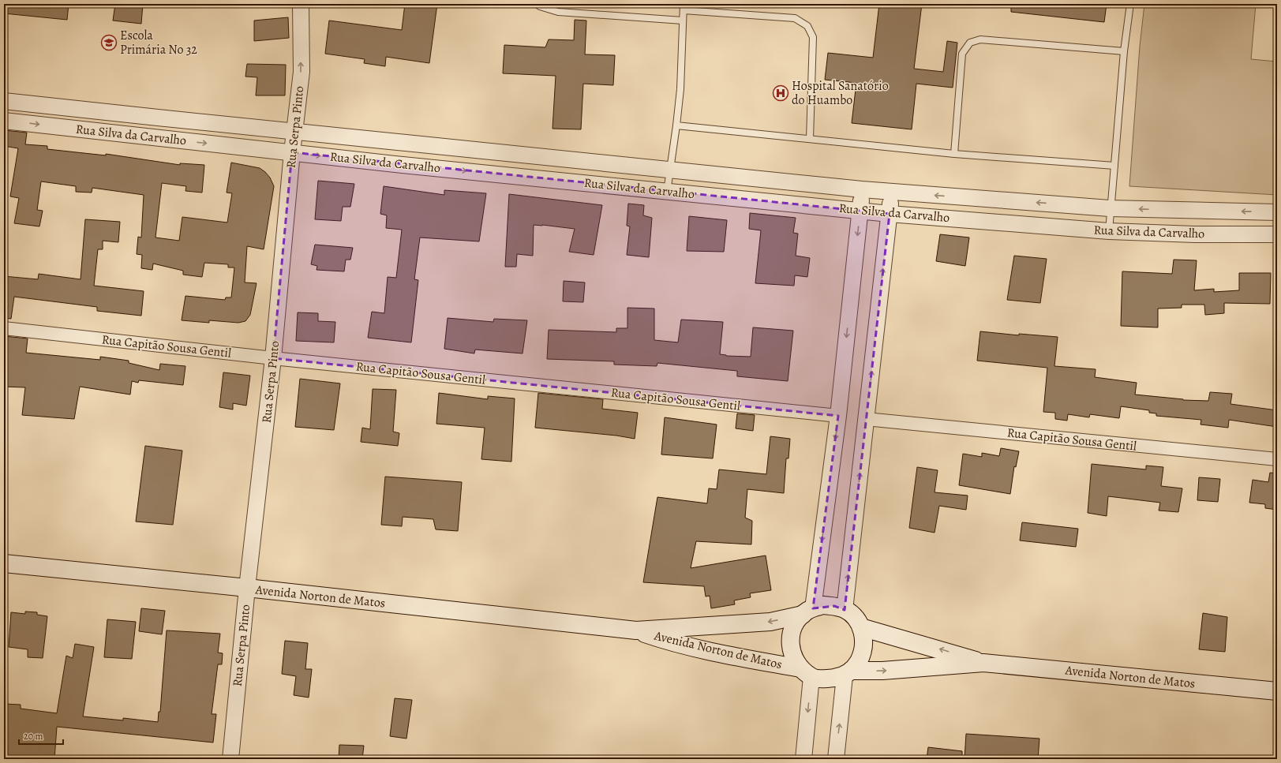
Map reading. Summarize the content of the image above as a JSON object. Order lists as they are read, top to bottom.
{
  "streets": {
    "main road": ["Avenida Norton de Matos"],
    "street": ["Rua Serpa Pinto", "Rua Silva da Carvalho", "Rua Capitão Sousa Gentil"]
  },
  "crossings": [
    ["Rua Serpa Pinto", "Rua Silva da Carvalho"],
    ["Rua Serpa Pinto", "Rua Capitão Sousa Gentil"],
    ["Rua Serpa Pinto", "Avenida Norton de Matos"]
  ],
  "places": {
    "school or university": ["Escola Primária No 32"],
    "hospital": ["Hospital Sanatório do Huambo"]
  },
  "scale_bar": "20 m"
}
